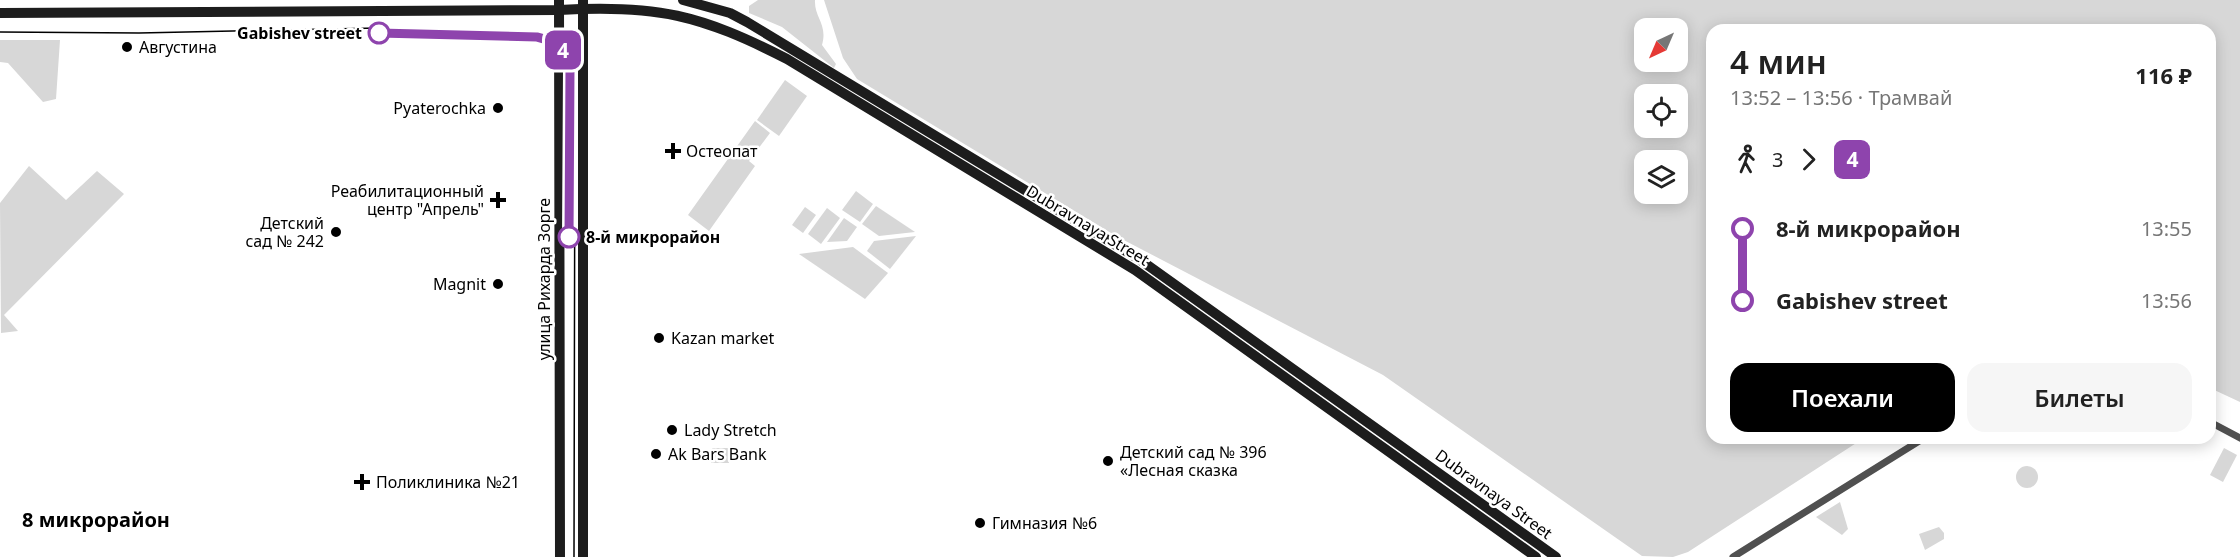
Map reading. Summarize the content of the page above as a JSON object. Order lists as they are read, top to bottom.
{
  "streets": {
    "street": ["Dubravnaya Street", "улица Рихарда Зорге"]
  },
  "crossings": [
    ["Dubravnaya Street", "улица Рихарда Зорге"]
  ],
  "districts": ["8 микрорайон"],
  "places": {
    "other": [
      "Gabishev street",
      "Августина",
      "Pyaterochka",
      "Детский сад № 242",
      "8-й микрорайон",
      "Magnit",
      "Kazan market",
      "Lady Stretch",
      "Ak Bars Bank",
      "Детский сад № 396 «Лесная сказка",
      "Гимназия №6"
    ],
    "health": ["Остеопат", "Реабилитационный центр \"Апрель\"", "Поликлиника №21"]
  },
  "lines": ["tram line 4"],
  "north": "bottom left",
  "page": {
    "on_map": "4",
    "heading": ["4 мин", "13:52 – 13:56 · Трамвай", "116 ₽"],
    "legs": ["3", "4"],
    "list": [
      {
        "name": "8-й микрорайон",
        "value": "13:55"
      },
      {
        "name": "Gabishev street",
        "value": "13:56"
      }
    ],
    "buttons": ["Поехали", "Билеты"]
  }
}
